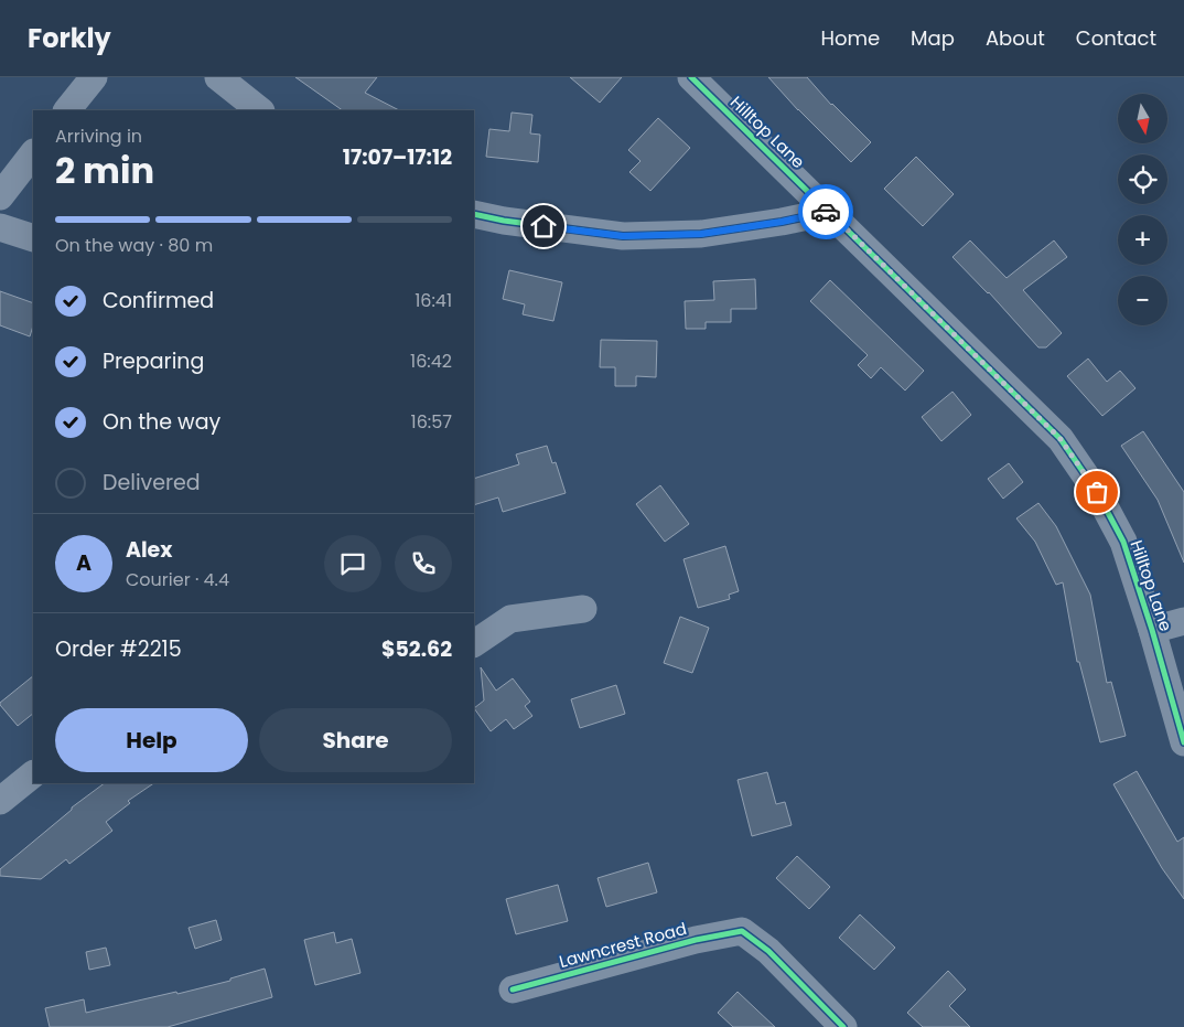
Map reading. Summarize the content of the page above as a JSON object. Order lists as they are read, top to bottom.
{
  "streets": {
    "street": ["Hilltop Lane", "Lawncrest Road"]
  },
  "north": "bottom",
  "page": {
    "header": "Forkly",
    "nav": [
      "Home",
      "Map",
      "About",
      "Contact"
    ],
    "map_buttons": ["+", "−"],
    "heading": ["2 min", "Arriving in", "17:07–17:12"],
    "panel": [
      "Alex",
      "Courier · 4.4",
      "Order #2215",
      "$52.62"
    ],
    "bar": "On the way · 80 m",
    "list": [
      ["Confirmed", "16:41"],
      ["Preparing", "16:42"],
      ["On the way", "16:57"],
      "Delivered"
    ],
    "round": "A",
    "buttons": ["Help", "Share"]
  }
}
